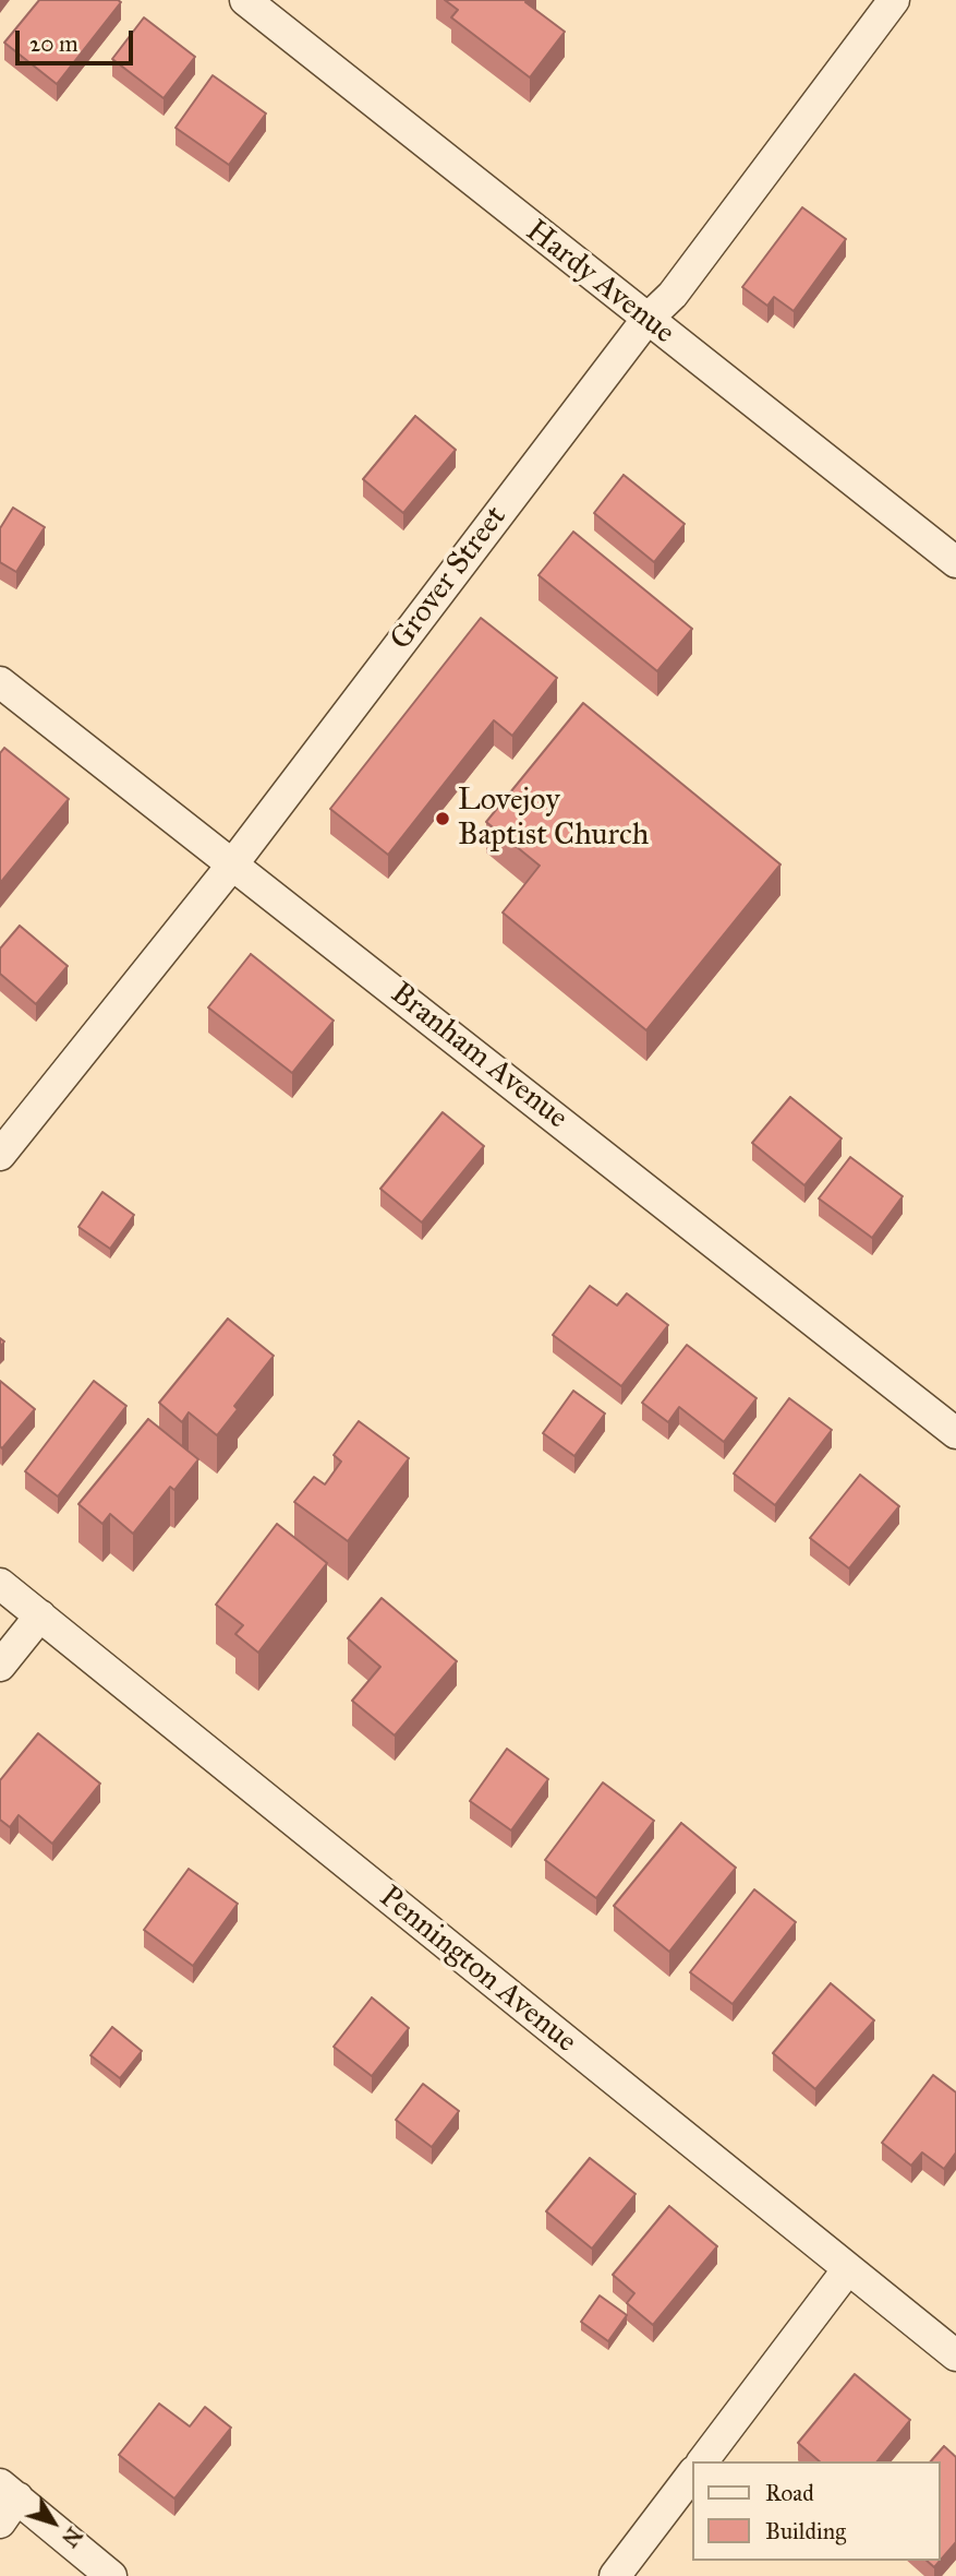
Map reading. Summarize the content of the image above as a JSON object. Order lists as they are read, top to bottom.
{
  "streets": {
    "street": [
      "Hardy Avenue",
      "Grover Street",
      "Branham Avenue",
      "Pennington Avenue"
    ]
  },
  "crossings": [
    ["Hardy Avenue", "Grover Street"],
    ["Grover Street", "Branham Avenue"]
  ],
  "places": ["Lovejoy Baptist Church"],
  "legend": ["Road", "Building"],
  "scale_bar": "20 m",
  "north": "bottom right"
}
